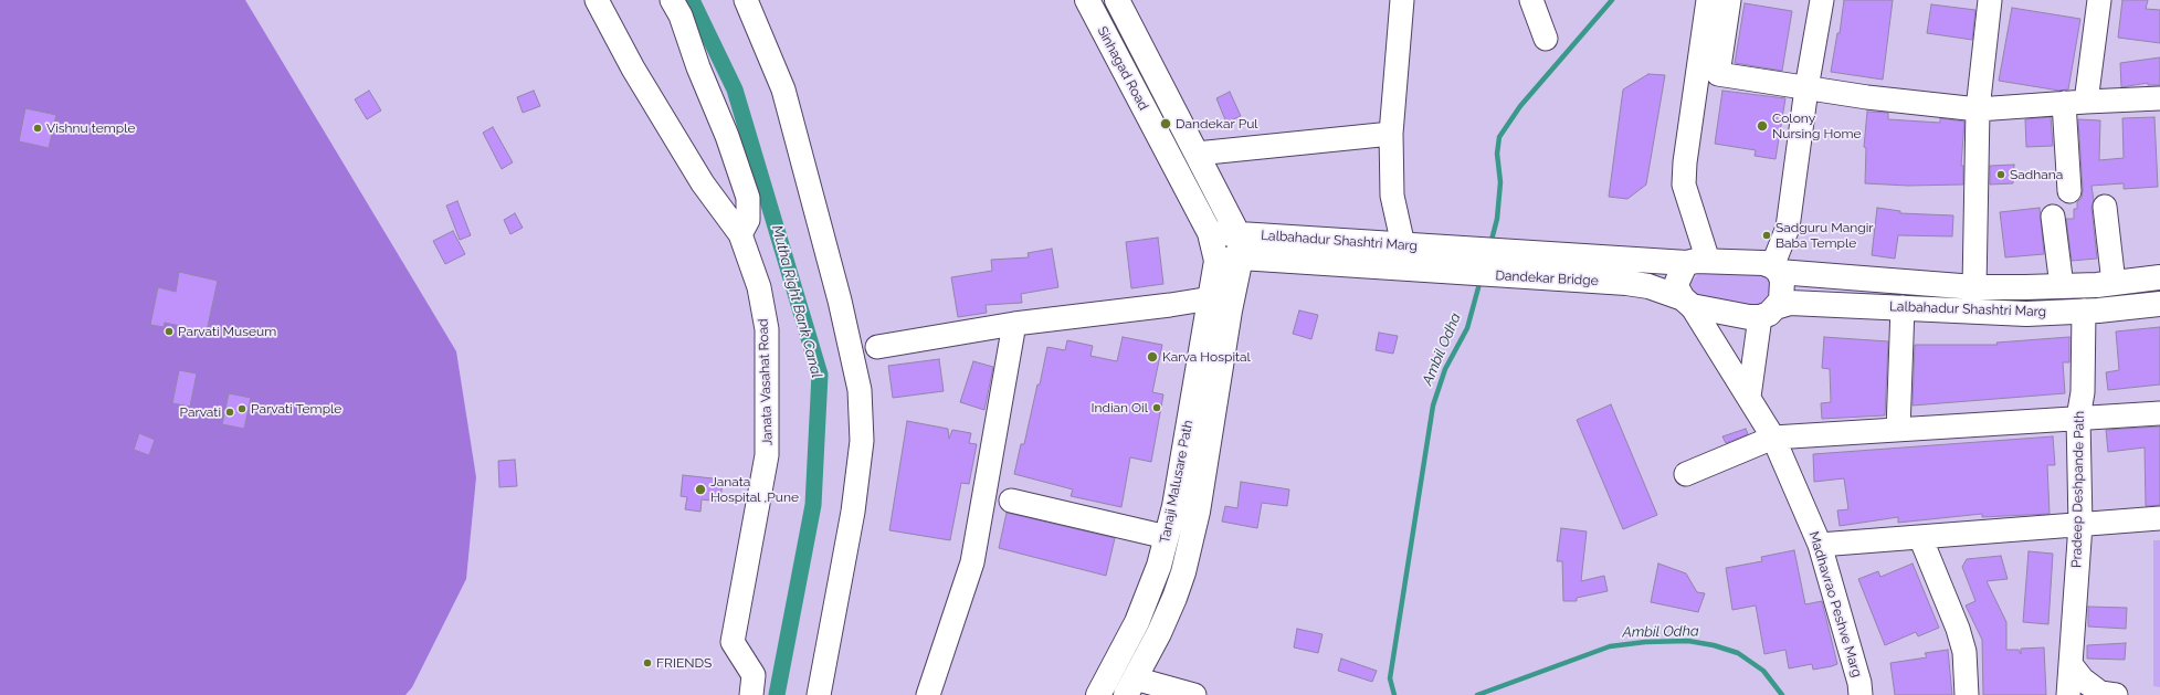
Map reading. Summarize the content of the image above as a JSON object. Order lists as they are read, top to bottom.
{
  "streets": {
    "main road": [
      "Sinhagad Road",
      "Lalbahadur Shashtri Marg",
      "Dandekar Bridge",
      "Tanaji Malusare Path"
    ],
    "street": ["Janata Vasahat Road", "Pradeep Deshpande Path", "Madhavrao Peshve Marg"]
  },
  "crossings": [
    ["Sinhagad Road", "Lalbahadur Shashtri Marg"],
    ["Sinhagad Road", "Tanaji Malusare Path"],
    ["Lalbahadur Shashtri Marg", "Dandekar Bridge"],
    ["Lalbahadur Shashtri Marg", "Tanaji Malusare Path"],
    ["Lalbahadur Shashtri Marg", "Pradeep Deshpande Path"],
    ["Lalbahadur Shashtri Marg", "Madhavrao Peshve Marg"],
    ["Dandekar Bridge", "Madhavrao Peshve Marg"]
  ],
  "water": ["Mutha Right Bank Canal", "Ambil Odha"],
  "places": [
    "Dandekar Pul",
    "Colony Nursing Home",
    "Vishnu temple",
    "Sadhana",
    "Sadguru Mangir Baba Temple",
    "Parvati Museum",
    "Karva Hospital",
    "Indian Oil",
    "Parvati Temple",
    "Parvati",
    "Janata Hospital ,Pune",
    "FRIENDS"
  ]
}
